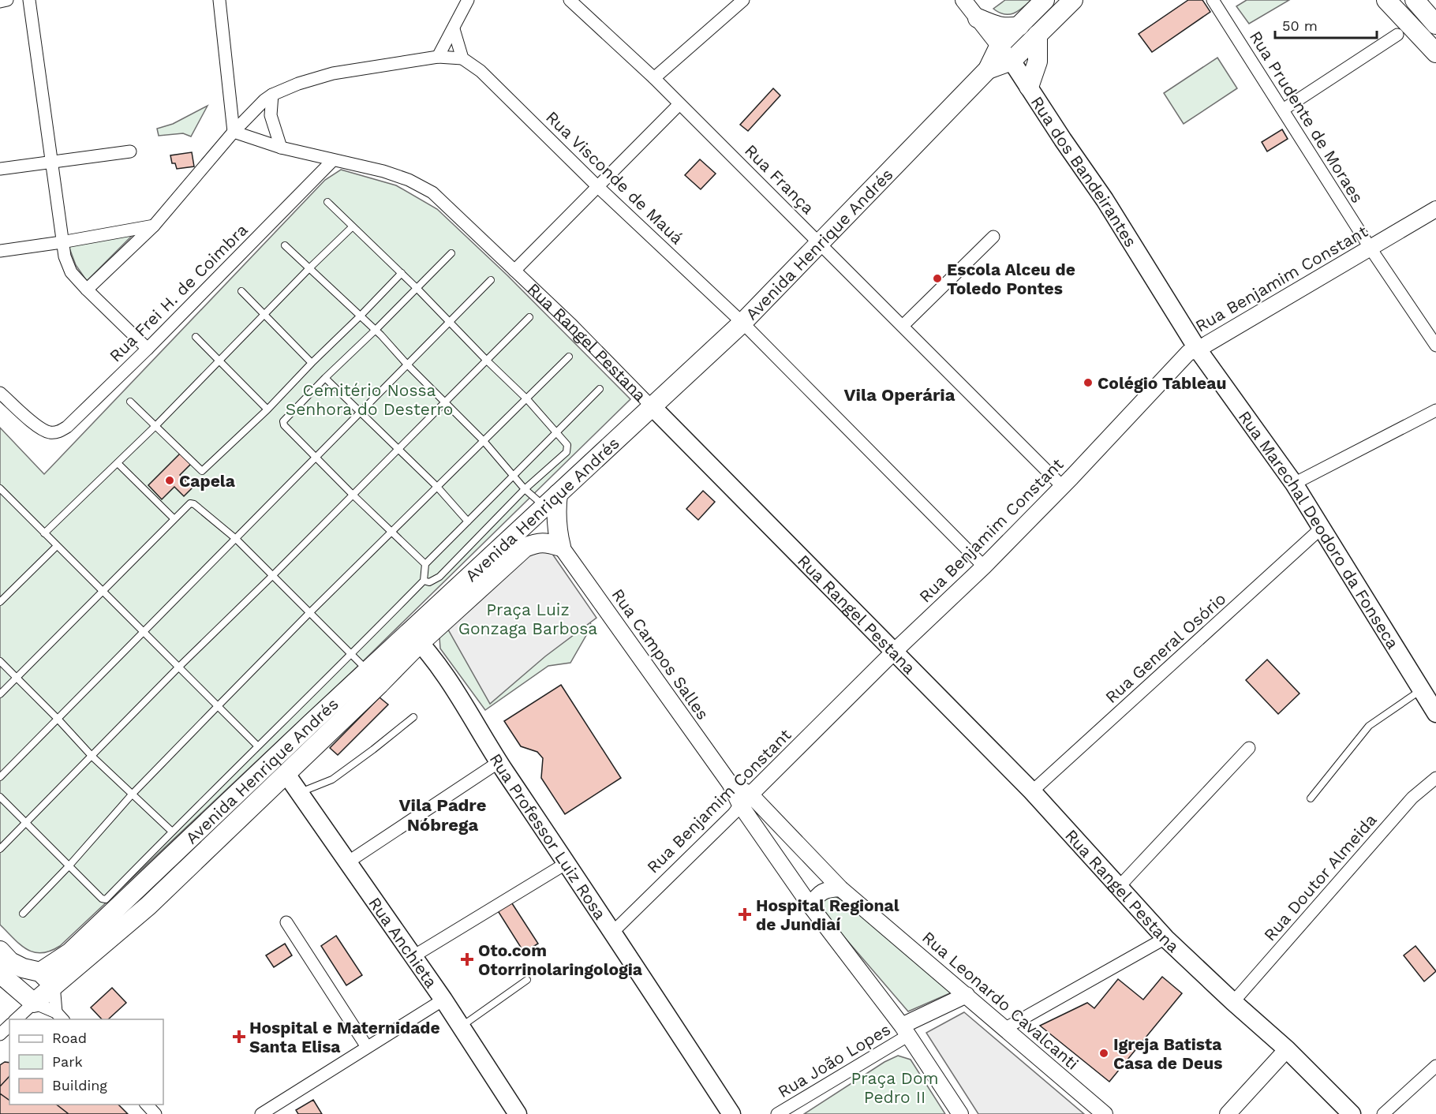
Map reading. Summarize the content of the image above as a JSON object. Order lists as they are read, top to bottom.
{
  "streets": {
    "main road": [
      "Rua dos Bandeirantes",
      "Avenida Henrique Andrés",
      "Rua Rangel Pestana",
      "Rua Marechal Deodoro da Fonseca",
      "Rua Professor Luiz Rosa",
      "Rua Anchieta"
    ],
    "street": [
      "Rua Prudente de Moraes",
      "Rua Visconde de Mauá",
      "Rua França",
      "Rua Benjamim Constant",
      "Rua Frei H. de Coimbra",
      "Rua General Osório",
      "Rua Campos Salles",
      "Rua Doutor Almeida",
      "Rua Leonardo Cavalcanti",
      "Rua João Lopes"
    ]
  },
  "crossings": [
    ["Rua Prudente de Moraes", "Rua Benjamim Constant"],
    ["Rua dos Bandeirantes", "Avenida Henrique Andrés"],
    ["Rua dos Bandeirantes", "Rua Benjamim Constant"],
    ["Rua dos Bandeirantes", "Rua Marechal Deodoro da Fonseca"],
    ["Rua Visconde de Mauá", "Avenida Henrique Andrés"],
    ["Rua Visconde de Mauá", "Rua Benjamim Constant"],
    ["Rua França", "Avenida Henrique Andrés"],
    ["Rua França", "Rua Benjamim Constant"],
    ["Avenida Henrique Andrés", "Rua Rangel Pestana"],
    ["Avenida Henrique Andrés", "Rua Campos Salles"],
    ["Avenida Henrique Andrés", "Rua Professor Luiz Rosa"],
    ["Avenida Henrique Andrés", "Rua Anchieta"],
    ["Rua Benjamim Constant", "Rua Rangel Pestana"],
    ["Rua Benjamim Constant", "Rua Marechal Deodoro da Fonseca"],
    ["Rua Benjamim Constant", "Rua Campos Salles"],
    ["Rua Benjamim Constant", "Rua Professor Luiz Rosa"],
    ["Rua Benjamim Constant", "Rua Leonardo Cavalcanti"],
    ["Rua Frei H. de Coimbra", "Rua Rangel Pestana"],
    ["Rua Rangel Pestana", "Rua General Osório"],
    ["Rua Rangel Pestana", "Rua Doutor Almeida"],
    ["Rua Marechal Deodoro da Fonseca", "Rua General Osório"],
    ["Rua Campos Salles", "Rua Leonardo Cavalcanti"],
    ["Rua Campos Salles", "Rua João Lopes"]
  ],
  "districts": ["Vila Operária", "Vila Padre Nóbrega"],
  "parks": ["Cemitério Nossa Senhora do Desterro", "Praça Luiz Gonzaga Barbosa", "Praça Dom Pedro II"],
  "places": {
    "other": [
      "Escola Alceu de Toledo Pontes",
      "Colégio Tableau",
      "Capela",
      "Igreja Batista Casa de Deus"
    ],
    "health": ["Hospital Regional de Jundiaí", "Oto.com Otorrinolaringologia", "Hospital e Maternidade Santa Elisa"]
  },
  "legend": ["Road", "Park", "Building"],
  "scale_bar": "50 m"
}
